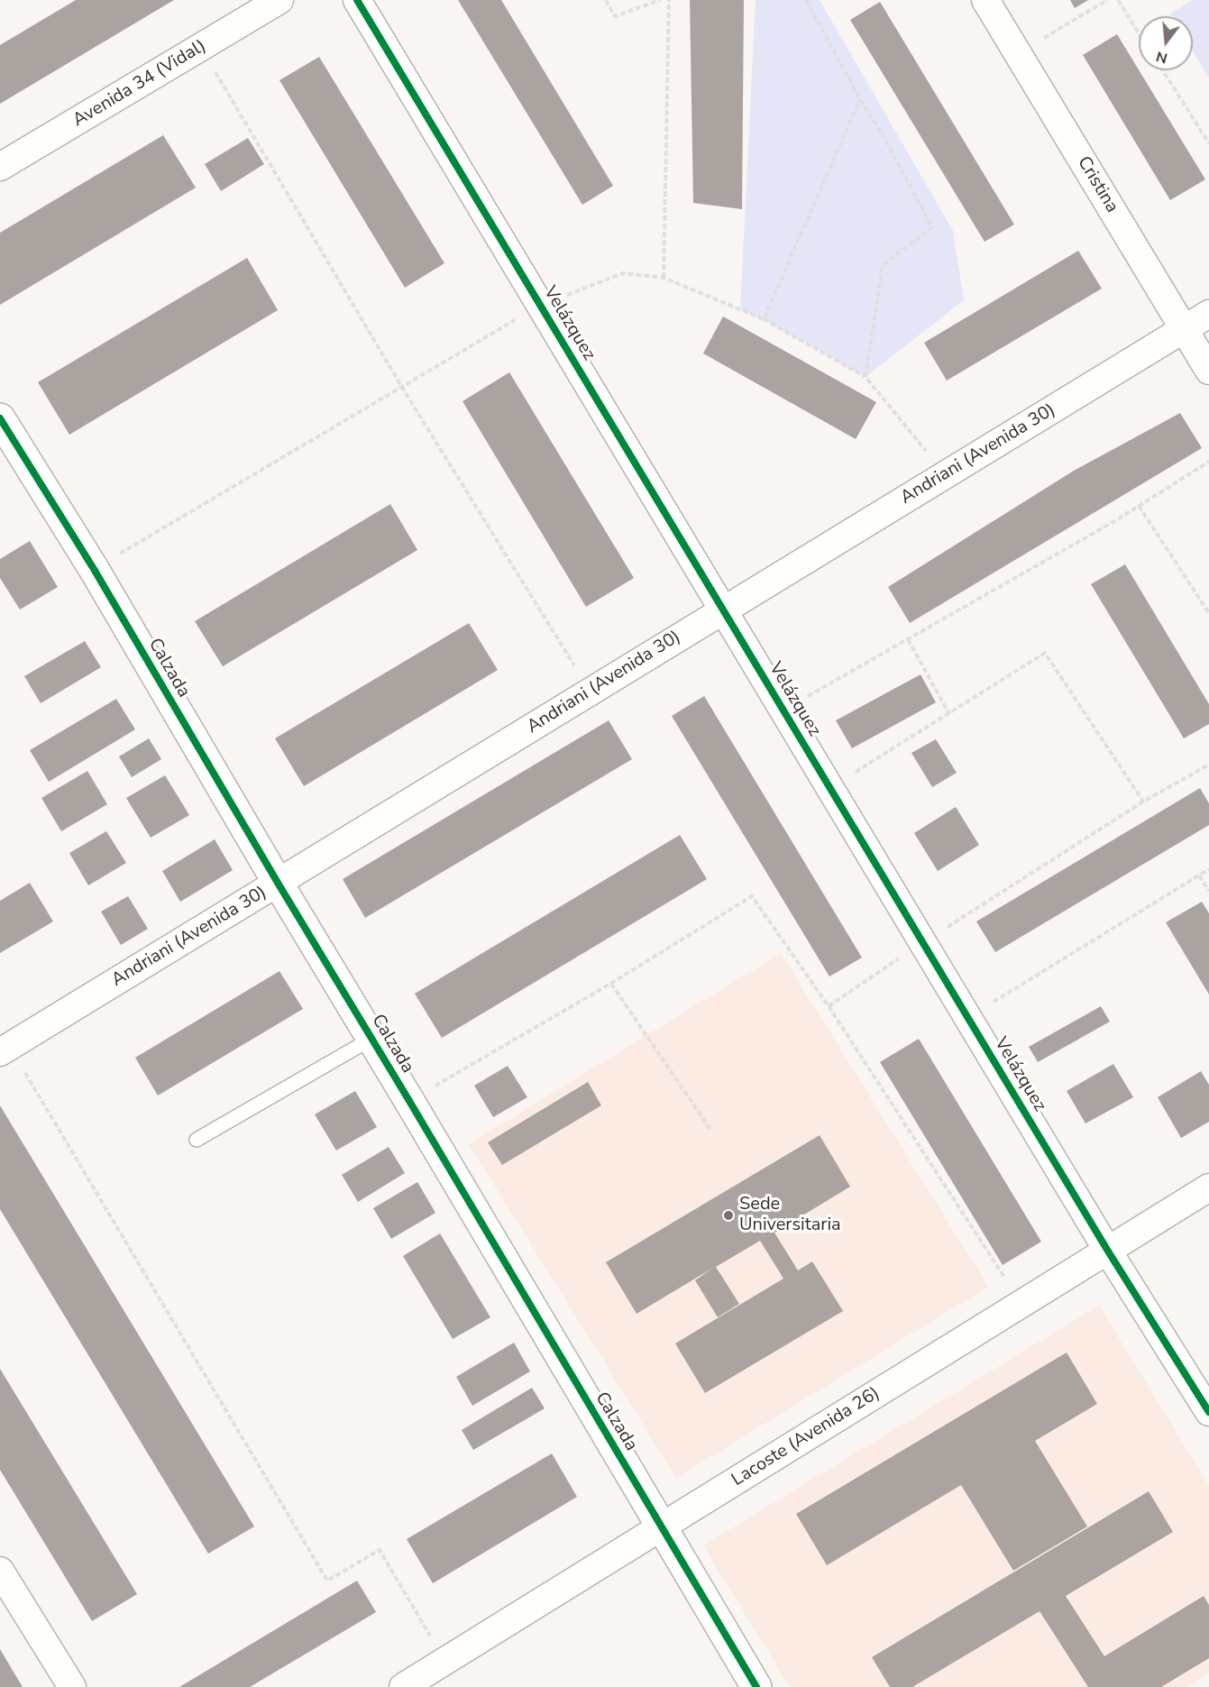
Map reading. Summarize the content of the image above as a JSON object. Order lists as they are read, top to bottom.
{
  "streets": {
    "street": [
      "Avenida 34 (Vidal)",
      "Cristina",
      "Velázquez",
      "Andriani (Avenida 30)",
      "Calzada",
      "Lacoste (Avenida 26)"
    ]
  },
  "crossings": [
    ["Cristina", "Andriani (Avenida 30)"],
    ["Velázquez", "Andriani (Avenida 30)"],
    ["Velázquez", "Lacoste (Avenida 26)"],
    ["Andriani (Avenida 30)", "Calzada"],
    ["Calzada", "Lacoste (Avenida 26)"]
  ],
  "places": ["Sede Universitaria"],
  "north": "bottom"
}
